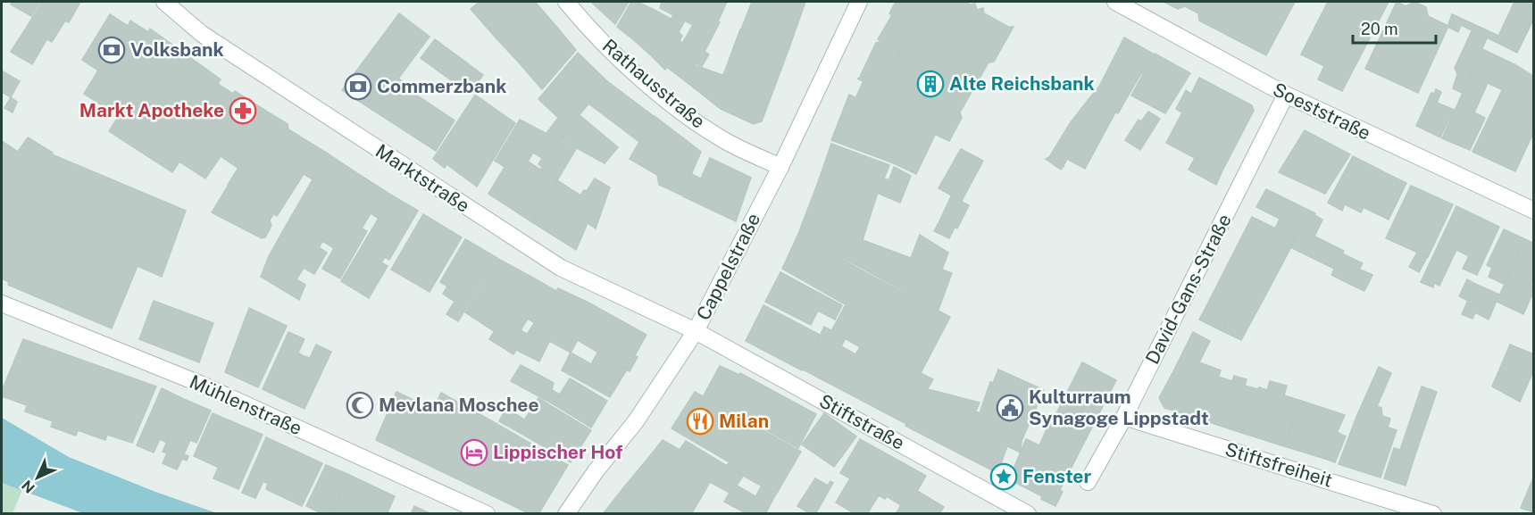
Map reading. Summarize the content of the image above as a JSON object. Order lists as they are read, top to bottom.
{
  "streets": {
    "street": [
      "Rathausstraße",
      "Soeststraße",
      "Marktstraße",
      "Cappelstraße",
      "David-Gans-Straße",
      "Mühlenstraße",
      "Stiftstraße",
      "Stiftsfreiheit"
    ]
  },
  "crossings": [
    ["Rathausstraße", "Cappelstraße"],
    ["Soeststraße", "David-Gans-Straße"],
    ["Marktstraße", "Cappelstraße"],
    ["Marktstraße", "Stiftstraße"],
    ["Cappelstraße", "Stiftstraße"],
    ["David-Gans-Straße", "Stiftsfreiheit"]
  ],
  "places": {
    "bank": ["Volksbank", "Commerzbank"],
    "building": ["Alte Reichsbank"],
    "pharmacy": ["Markt Apotheke"],
    "mosque": ["Mevlana Moschee"],
    "public building": ["Kulturraum Synagoge Lippstadt"],
    "restaurant": ["Milan"],
    "hotel": ["Lippischer Hof"],
    "place": ["Fenster"]
  },
  "scale_bar": "20 m",
  "north": "bottom left"
}
